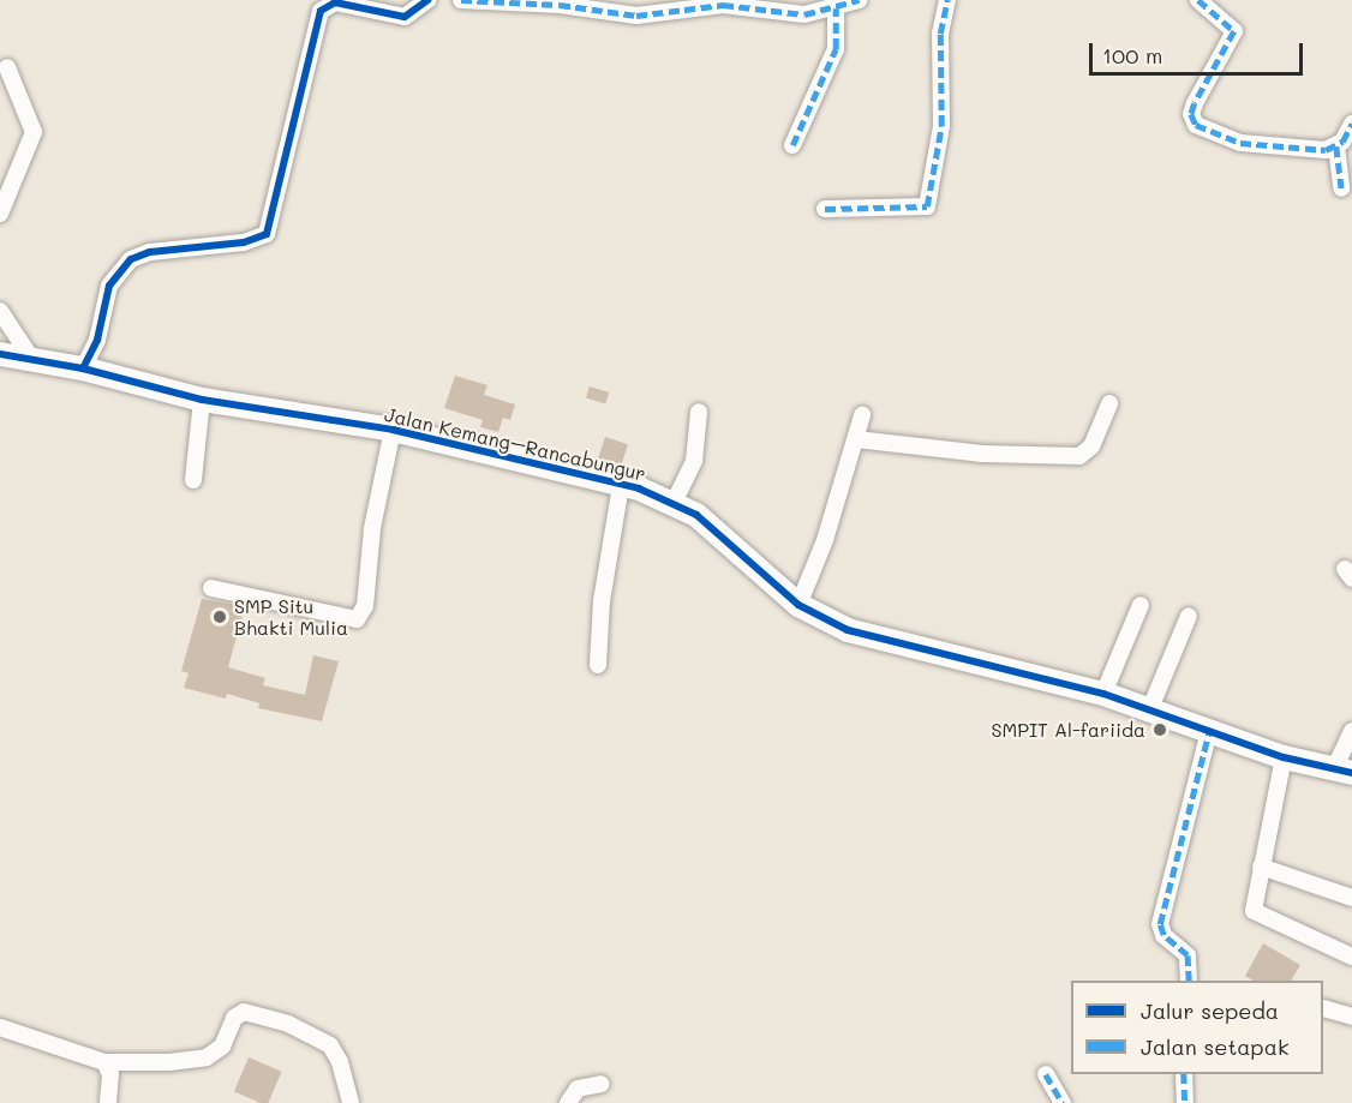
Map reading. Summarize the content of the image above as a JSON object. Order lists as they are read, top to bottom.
{
  "streets": {
    "street": ["Jalan Kemang–Rancabungur"]
  },
  "places": ["SMP Situ Bhakti Mulia", "SMPIT Al-fariida"],
  "legend": ["Jalur sepeda", "Jalan setapak"],
  "scale_bar": "100 m"
}
